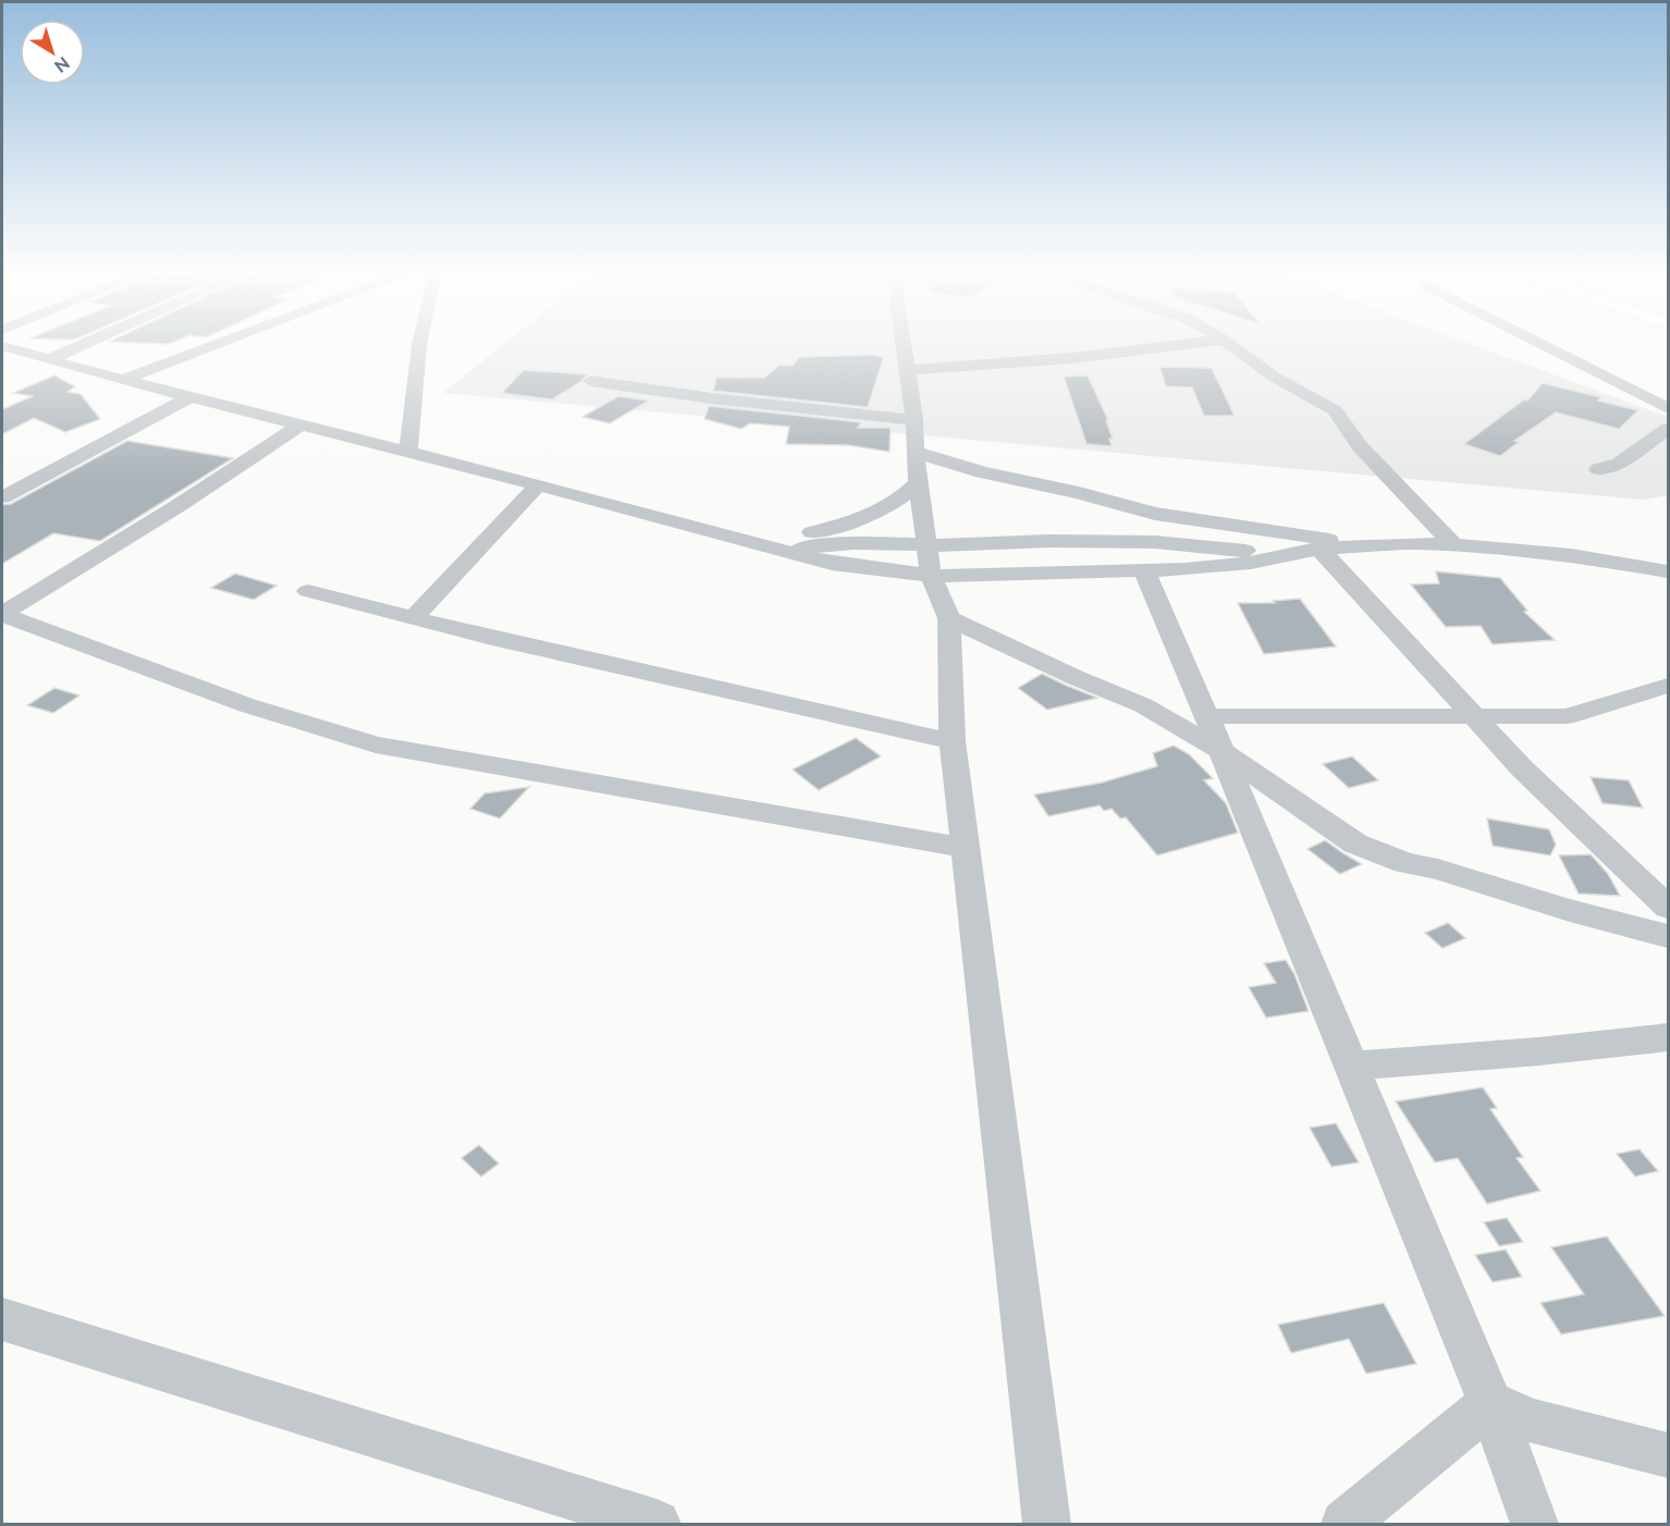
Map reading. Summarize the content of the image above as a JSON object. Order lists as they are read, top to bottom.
{
  "north": "bottom right"
}
